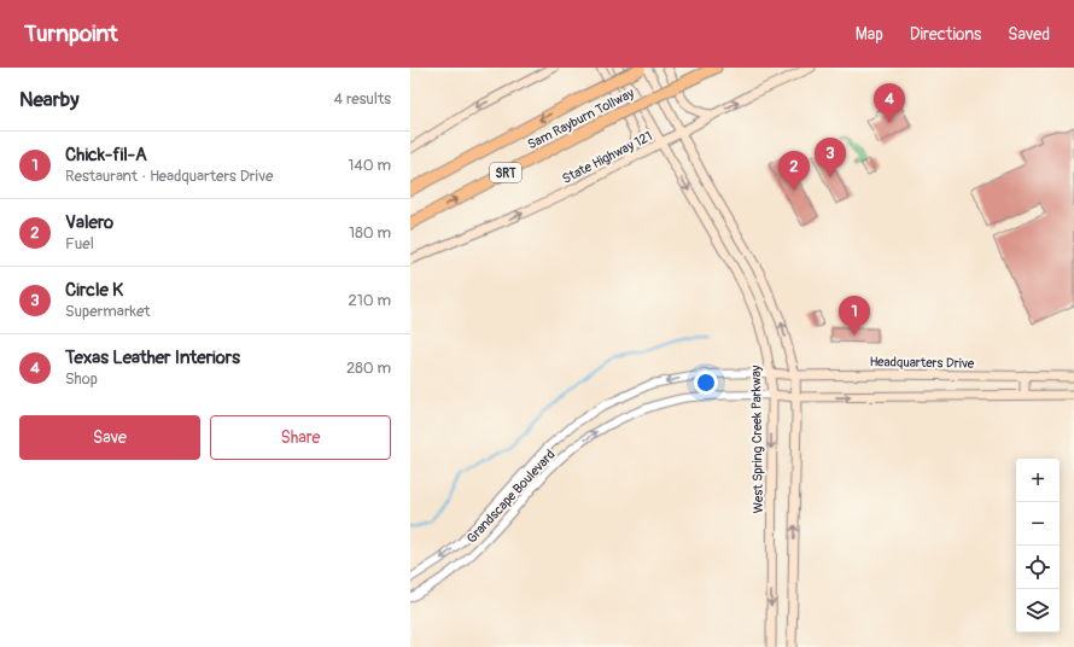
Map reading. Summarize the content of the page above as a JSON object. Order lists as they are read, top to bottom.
{
  "streets": {
    "highway": ["Sam Rayburn Tollway", "SRT"],
    "main road": ["State Highway 121", "Headquarters Drive", "West Spring Creek Parkway"],
    "street": ["Grandscape Boulevard"]
  },
  "crossings": [
    ["State Highway 121", "West Spring Creek Parkway"],
    ["Headquarters Drive", "West Spring Creek Parkway"],
    ["Headquarters Drive", "Grandscape Boulevard"],
    ["West Spring Creek Parkway", "Grandscape Boulevard"]
  ],
  "one_way": ["State Highway 121"],
  "page": {
    "header": "Turnpoint",
    "nav": ["Map", "Directions", "Saved"],
    "heading": ["Nearby", "4 results"],
    "pins": [
      "4",
      "3",
      "2",
      "1"
    ],
    "list": [
      {
        "mark": "1",
        "name": "Chick-fil-A",
        "note": "Restaurant · Headquarters Drive",
        "value": "140 m"
      },
      {
        "mark": "2",
        "name": "Valero",
        "note": "Fuel",
        "value": "180 m"
      },
      {
        "mark": "3",
        "name": "Circle K",
        "note": "Supermarket",
        "value": "210 m"
      },
      {
        "mark": "4",
        "name": "Texas Leather Interiors",
        "note": "Shop",
        "value": "280 m"
      }
    ],
    "buttons": ["Save", "Share"],
    "map_buttons": ["+", "−"]
  }
}
